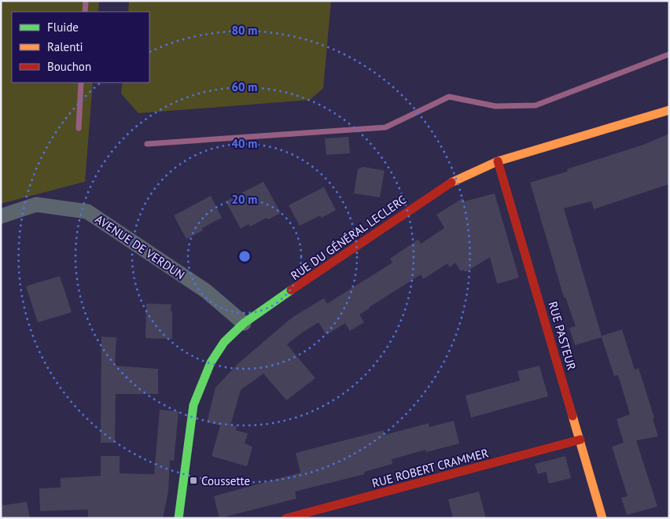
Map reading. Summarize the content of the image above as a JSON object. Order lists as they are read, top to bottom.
{
  "streets": {
    "street": [
      "RUE DU GÉNÉRAL LECLERC",
      "AVENUE DE VERDUN",
      "RUE PASTEUR",
      "RUE ROBERT CRAMMER"
    ]
  },
  "crossings": [
    ["RUE DU GÉNÉRAL LECLERC", "AVENUE DE VERDUN"],
    ["RUE DU GÉNÉRAL LECLERC", "RUE PASTEUR"],
    ["RUE PASTEUR", "RUE ROBERT CRAMMER"]
  ],
  "places": {
    "transit": ["Coussette"]
  },
  "legend": ["Fluide", "Ralenti", "Bouchon"],
  "rings": [
    "80 m",
    "60 m",
    "40 m",
    "20 m"
  ]
}
